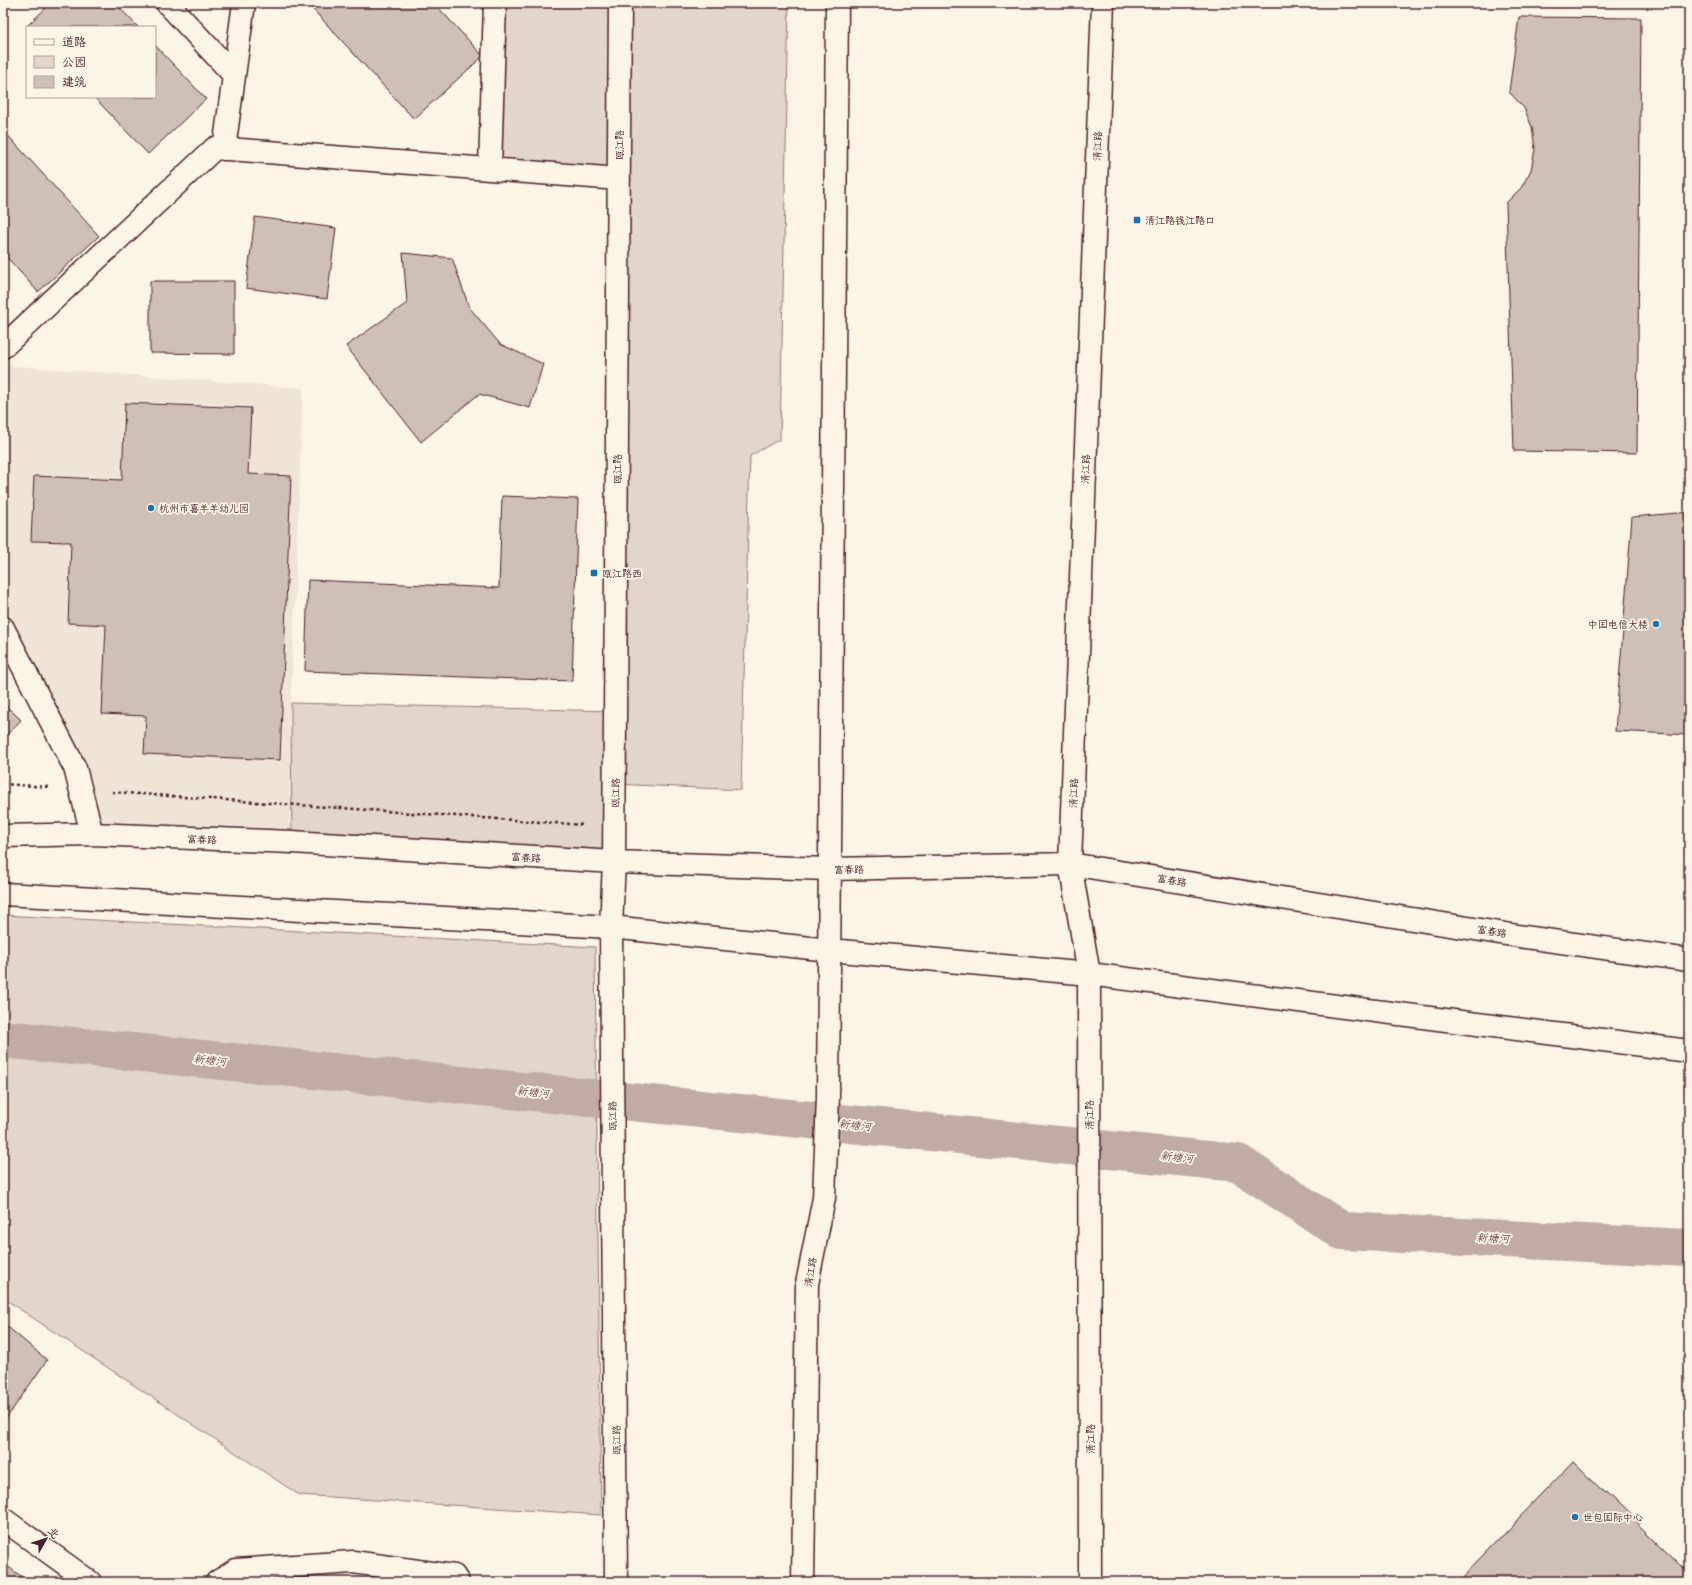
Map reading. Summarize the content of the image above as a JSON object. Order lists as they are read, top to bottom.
{
  "streets": {
    "main road": ["瓯江路", "清江路", "富春路"]
  },
  "crossings": [
    ["瓯江路", "富春路"],
    ["清江路", "富春路"]
  ],
  "water": ["新塘河"],
  "places": {
    "transit": ["清江路钱江路口", "瓯江路西"],
    "other": ["杭州市喜羊羊幼儿园", "中国电信大楼", "世包国际中心"]
  },
  "legend": ["道路", "公园", "建筑"],
  "north": "top right"
}
